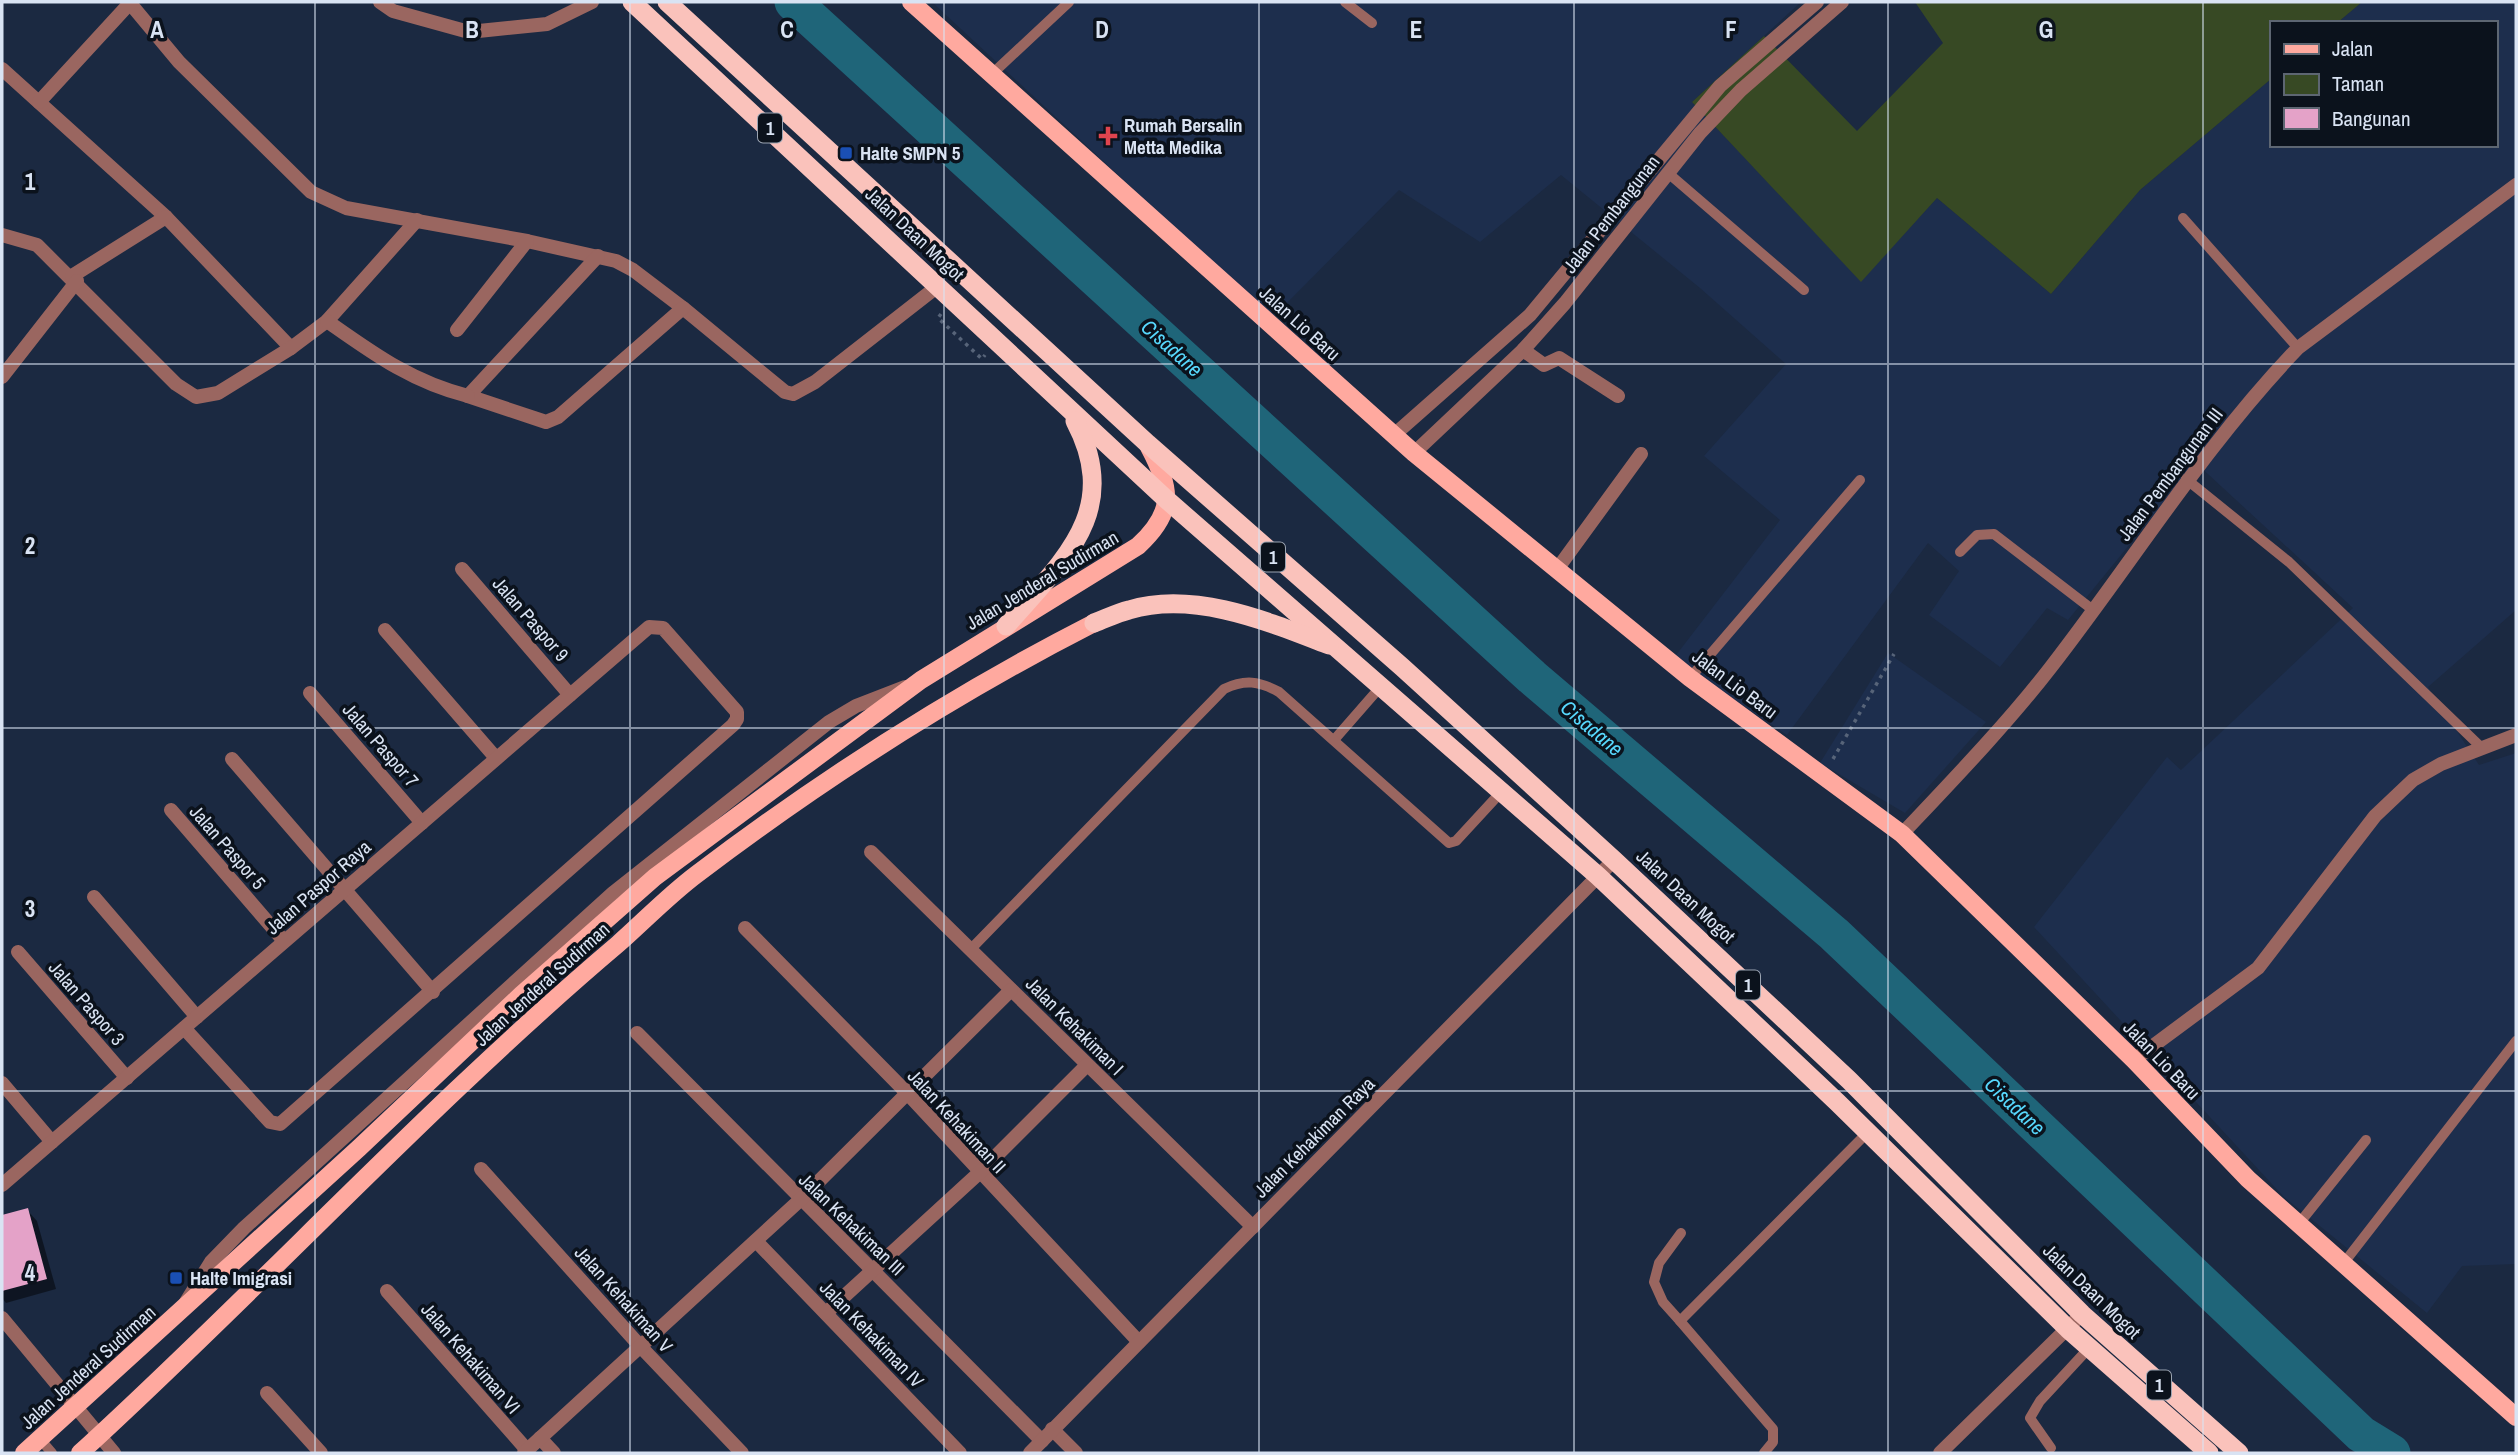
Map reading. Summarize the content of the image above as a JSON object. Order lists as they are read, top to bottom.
{
  "streets": {
    "highway": ["1", "Jalan Daan Mogot"],
    "main road": ["Jalan Lio Baru", "Jalan Jenderal Sudirman"],
    "street": [
      "Jalan Pembangunan",
      "Jalan Pembangunan III",
      "Jalan Paspor 9",
      "Jalan Paspor 7",
      "Jalan Paspor 5",
      "Jalan Paspor Raya",
      "Jalan Paspor 3",
      "Jalan Kehakiman I",
      "Jalan Kehakiman II",
      "Jalan Kehakiman Raya",
      "Jalan Kehakiman III",
      "Jalan Kehakiman V",
      "Jalan Kehakiman IV",
      "Jalan Kehakiman VI"
    ]
  },
  "crossings": [
    ["Jalan Pembangunan", "Jalan Lio Baru"],
    ["Jalan Daan Mogot", "Jalan Jenderal Sudirman"],
    ["Jalan Daan Mogot", "Jalan Kehakiman Raya"],
    ["Jalan Lio Baru", "Jalan Pembangunan III"],
    ["Jalan Paspor 9", "Jalan Paspor Raya"],
    ["Jalan Paspor 7", "Jalan Paspor Raya"],
    ["Jalan Paspor 5", "Jalan Paspor Raya"],
    ["Jalan Paspor Raya", "Jalan Paspor 3"],
    ["Jalan Kehakiman I", "Jalan Kehakiman Raya"],
    ["Jalan Kehakiman II", "Jalan Kehakiman Raya"],
    ["Jalan Kehakiman Raya", "Jalan Kehakiman III"]
  ],
  "water": ["Cisadane"],
  "places": {
    "health": ["Rumah Bersalin Metta Medika"],
    "transit": ["Halte SMPN 5", "Halte Imigrasi"]
  },
  "legend": ["Jalan", "Taman", "Bangunan"],
  "grid": {
    "columns": [
      "A",
      "B",
      "C",
      "D",
      "E",
      "F",
      "G"
    ],
    "rows": [
      "1",
      "2",
      "3",
      "4"
    ]
  }
}
